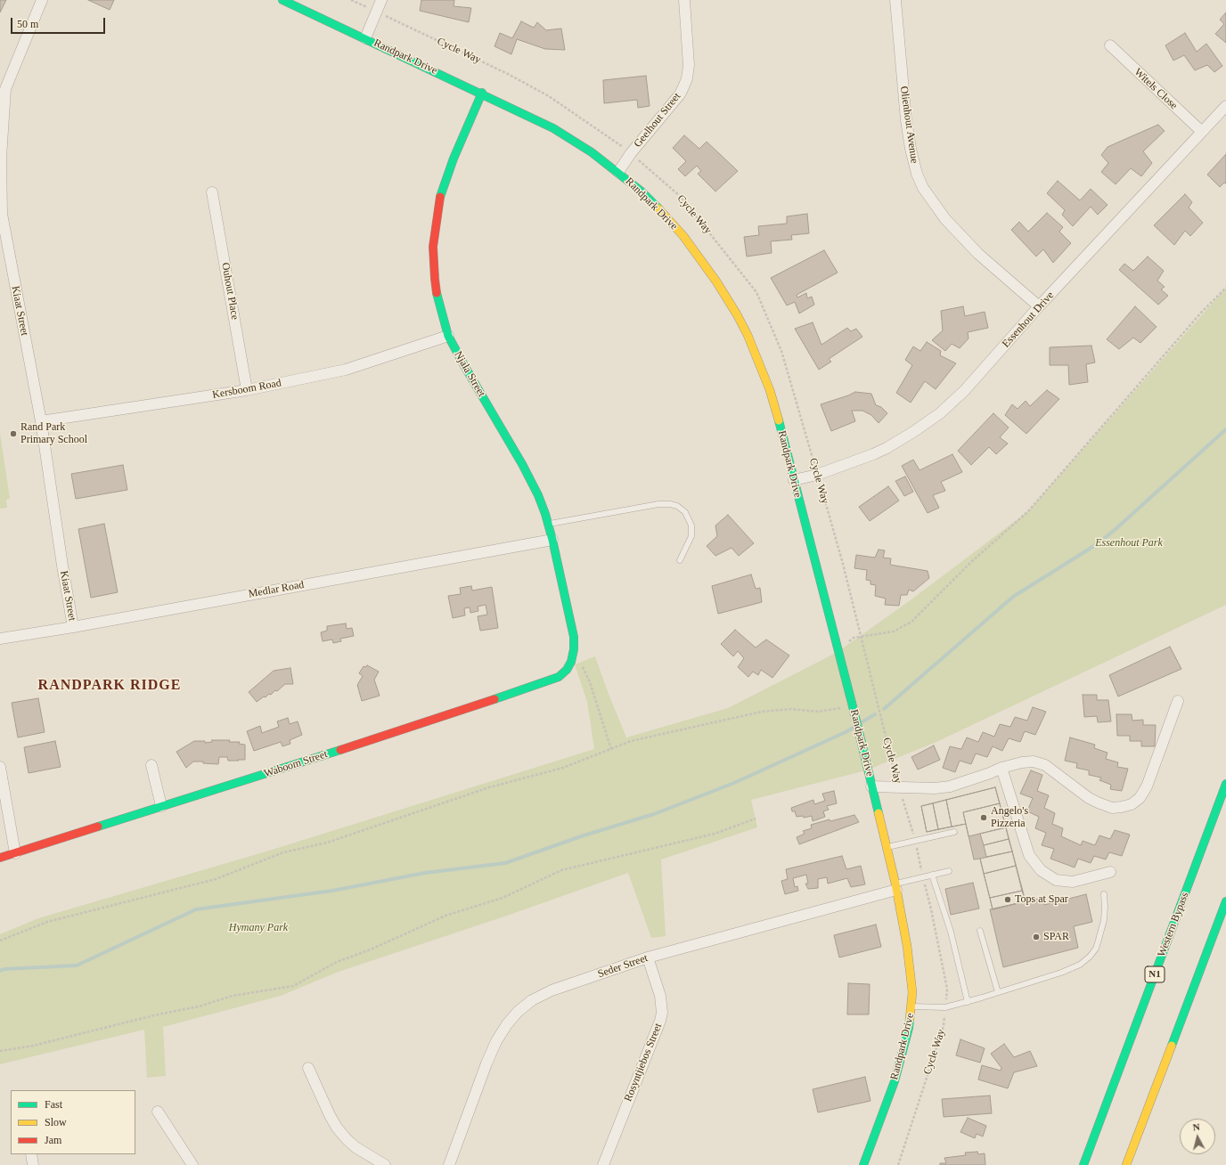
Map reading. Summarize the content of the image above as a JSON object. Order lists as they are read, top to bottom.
{
  "streets": {
    "main road": [
      "Randpark Drive",
      "Njala Street",
      "Waboom Street",
      "Western Bypass",
      "N1"
    ],
    "street": [
      "Witels Close",
      "Geelhout Street",
      "Olienhout Avenue",
      "Ouhout Place",
      "Kiaat Street",
      "Essenhout Drive",
      "Kersboom Road",
      "Medlar Road",
      "Seder Street",
      "Rosyntjiebos Street"
    ],
    "path": ["Cycle Way"]
  },
  "crossings": [
    ["Cycle Way", "Geelhout Street"],
    ["Cycle Way", "Essenhout Drive"],
    ["Randpark Drive", "Geelhout Street"],
    ["Randpark Drive", "Essenhout Drive"],
    ["Randpark Drive", "Njala Street"],
    ["Randpark Drive", "Seder Street"],
    ["Witels Close", "Essenhout Drive"],
    ["Olienhout Avenue", "Essenhout Drive"],
    ["Ouhout Place", "Kersboom Road"],
    ["Kiaat Street", "Kersboom Road"],
    ["Kiaat Street", "Medlar Road"],
    ["Njala Street", "Kersboom Road"],
    ["Njala Street", "Medlar Road"],
    ["Njala Street", "Waboom Street"],
    ["Seder Street", "Rosyntjiebos Street"]
  ],
  "districts": ["RANDPARK RIDGE"],
  "parks": ["Essenhout Park", "Hymany Park"],
  "places": [
    "Rand Park Primary School",
    "Angelo's Pizzeria",
    "Tops at Spar",
    "SPAR"
  ],
  "legend": ["Fast", "Slow", "Jam"],
  "scale_bar": "50 m",
  "north": "top"
}
